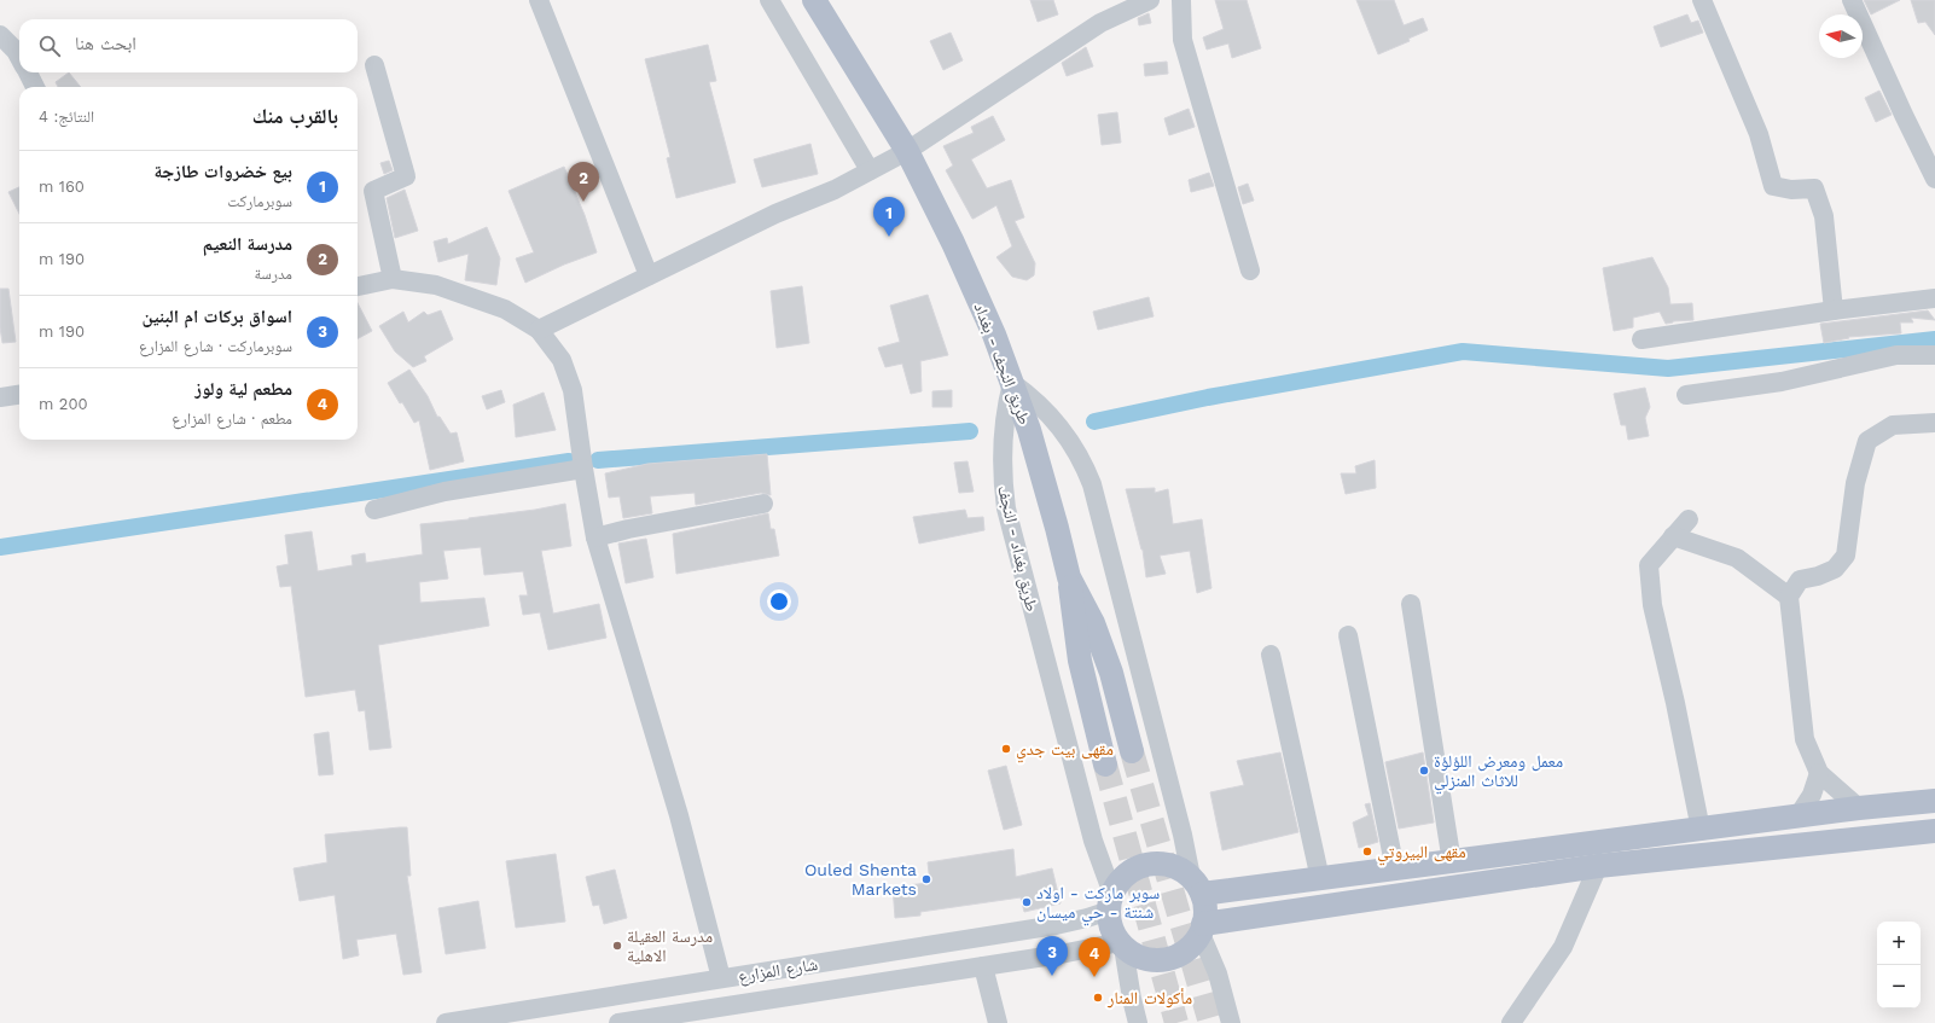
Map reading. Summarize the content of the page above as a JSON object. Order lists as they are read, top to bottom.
{
  "streets": {
    "main road": ["طريق النجف - بغداد"],
    "street": ["طريق بغداد - النجف", "شارع المزارع"]
  },
  "crossings": [
    ["طريق النجف - بغداد", "طريق بغداد - النجف"],
    ["طريق بغداد - النجف", "شارع المزارع"]
  ],
  "places": [
    "مقهى بيت جدي",
    "معمل ومعرض اللؤلؤة للاثاث المنزلي",
    "مقهى البيروتي",
    "Ouled Shenta Markets",
    "سوبر ماركت - اولاد شنتة - حي ميسان",
    "مدرسة العقيلة الاهلية",
    "مأكولات المنار"
  ],
  "north": "left",
  "page": {
    "search": "ابحث هنا",
    "heading": ["بالقرب منك", "النتائج: 4"],
    "list": [
      {
        "mark": "1",
        "name": "بيع خضروات طازجة",
        "note": "سوبرماركت",
        "value": "160 m"
      },
      {
        "mark": "2",
        "name": "مدرسة النعيم",
        "note": "مدرسة",
        "value": "190 m"
      },
      {
        "mark": "3",
        "name": "اسواق بركات ام البنين",
        "note": "سوبرماركت · شارع المزارع",
        "value": "190 m"
      },
      {
        "mark": "4",
        "name": "مطعم لية ولوز",
        "note": "مطعم · شارع المزارع",
        "value": "200 m"
      }
    ],
    "pins": [
      "2",
      "1",
      "3",
      "4"
    ],
    "map_buttons": ["+", "−"]
  }
}
